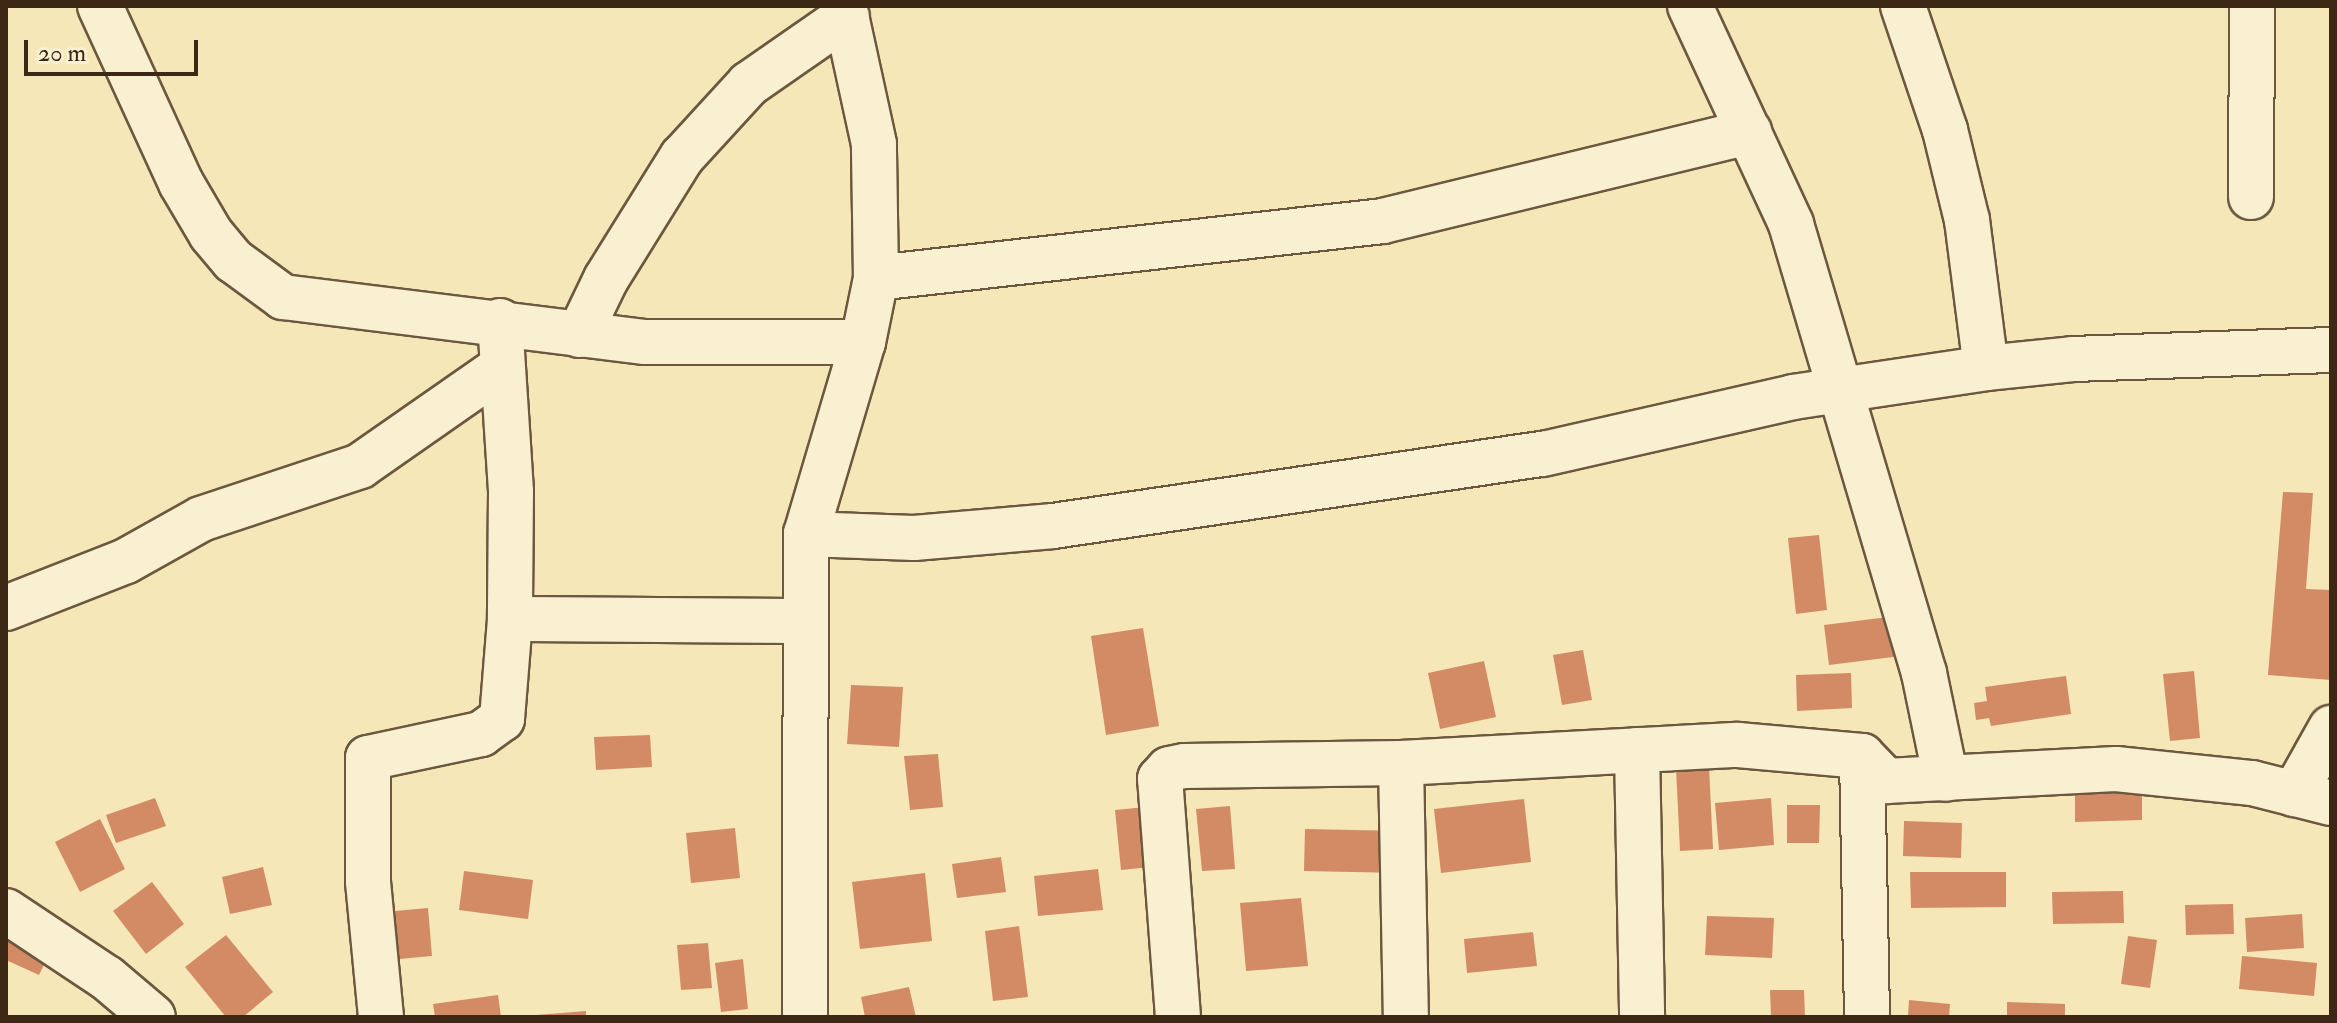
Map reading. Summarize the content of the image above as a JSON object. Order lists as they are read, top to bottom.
{
  "scale_bar": "20 m"
}
